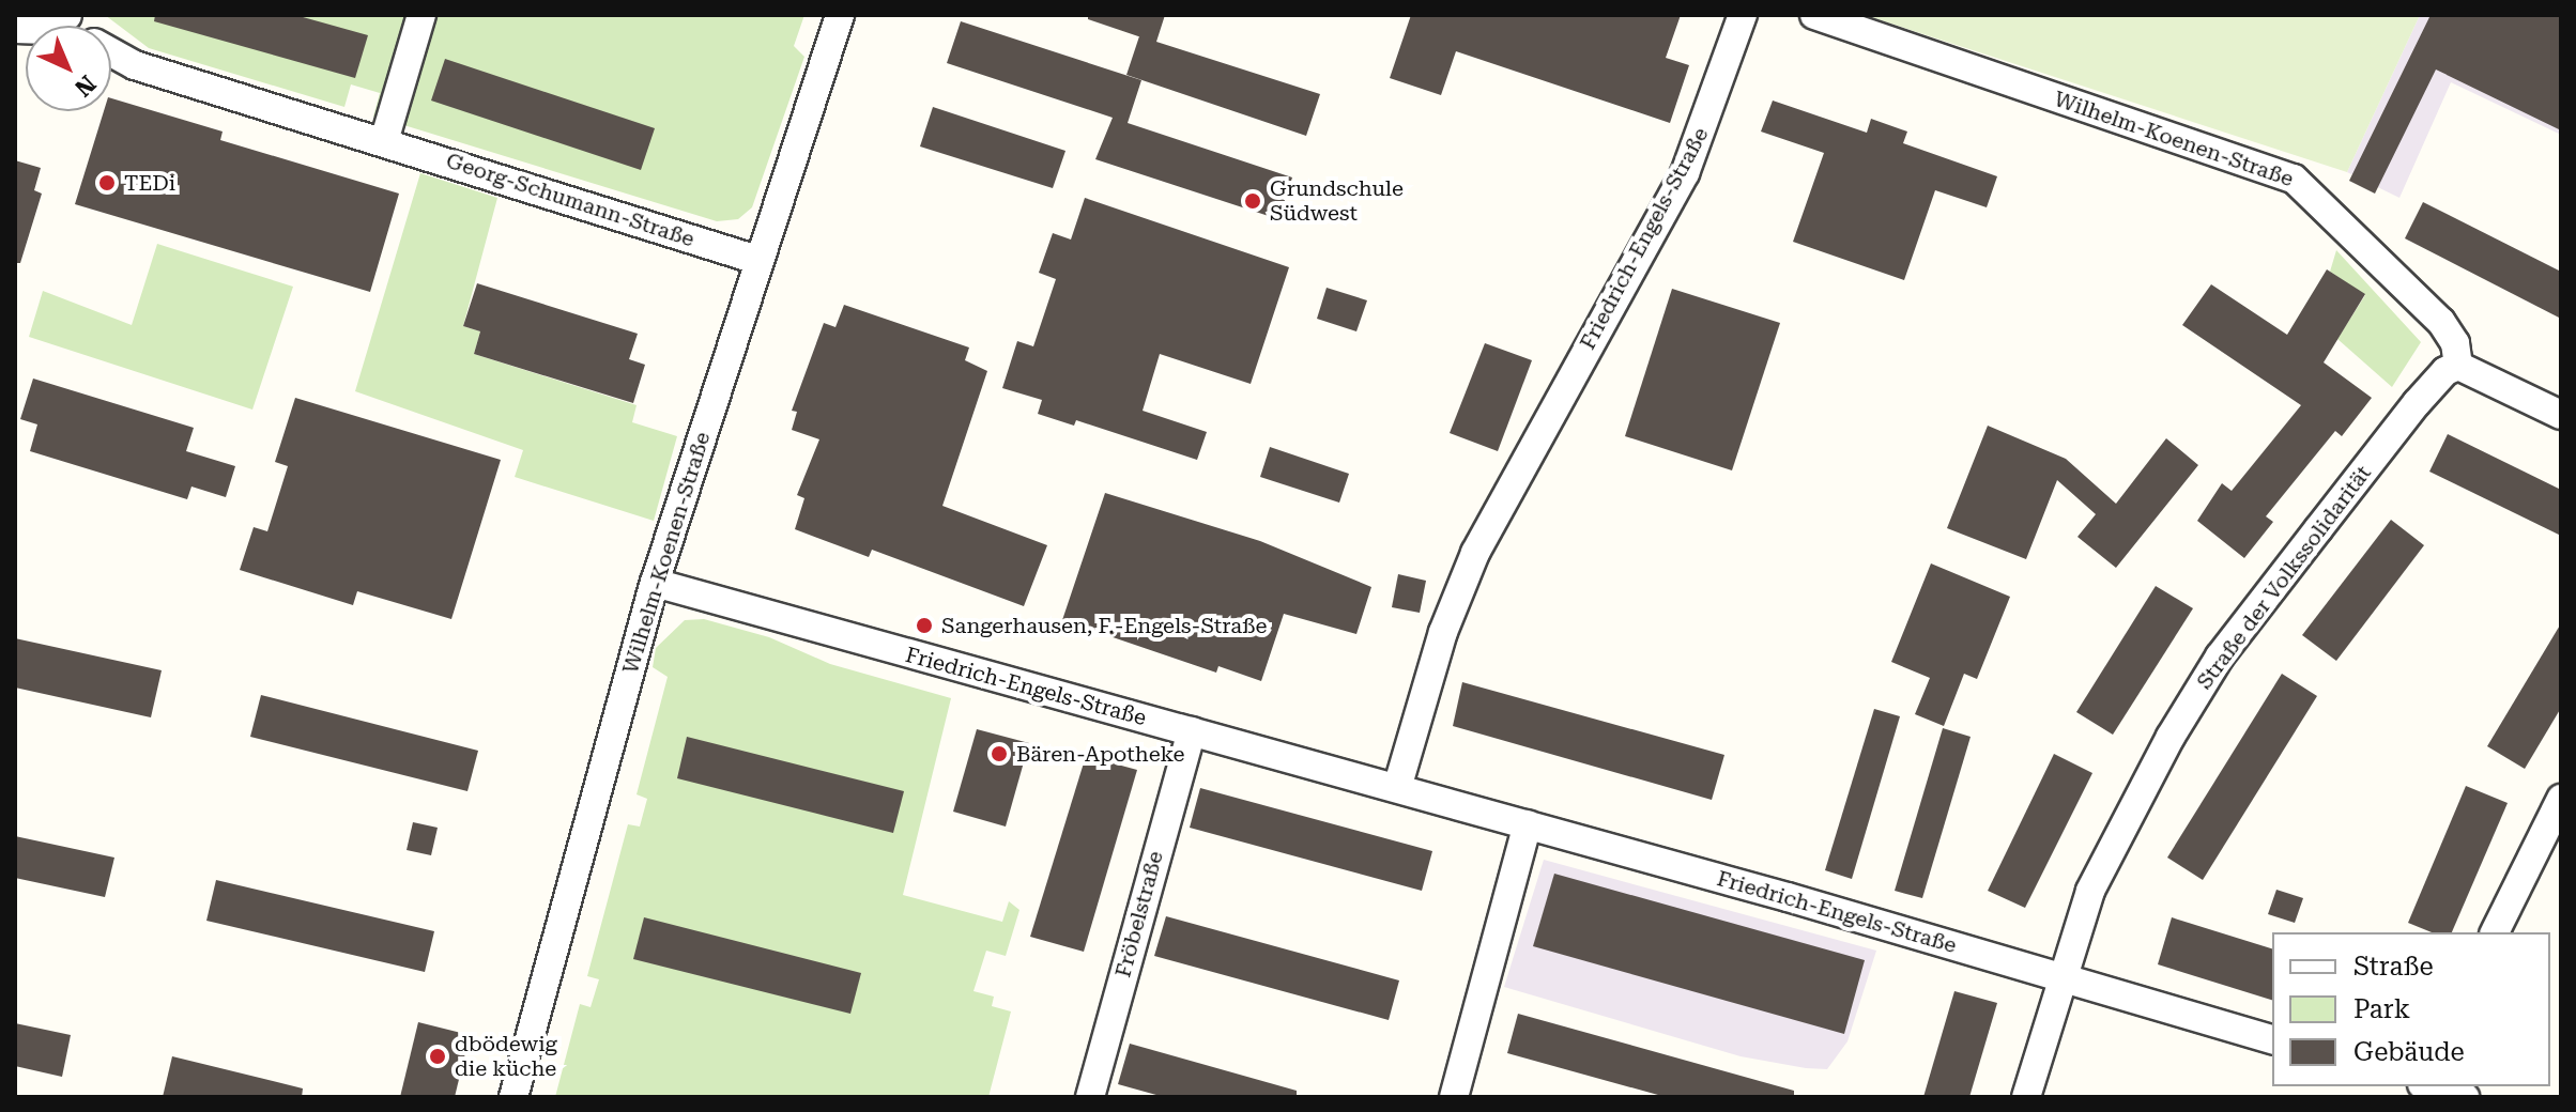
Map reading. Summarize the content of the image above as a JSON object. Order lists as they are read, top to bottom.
{
  "streets": {
    "street": [
      "Wilhelm-Koenen-Straße",
      "Georg-Schumann-Straße",
      "Friedrich-Engels-Straße",
      "Straße der Volkssolidarität",
      "Fröbelstraße"
    ]
  },
  "crossings": [
    ["Wilhelm-Koenen-Straße", "Georg-Schumann-Straße"],
    ["Wilhelm-Koenen-Straße", "Friedrich-Engels-Straße"],
    ["Wilhelm-Koenen-Straße", "Straße der Volkssolidarität"],
    ["Friedrich-Engels-Straße", "Straße der Volkssolidarität"],
    ["Friedrich-Engels-Straße", "Fröbelstraße"]
  ],
  "places": [
    "TEDi",
    "Grundschule Südwest",
    "Sangerhausen, F.-Engels-Straße",
    "Bären-Apotheke",
    "dbödewig die küche"
  ],
  "legend": ["Straße", "Park", "Gebäude"],
  "north": "bottom right"
}
